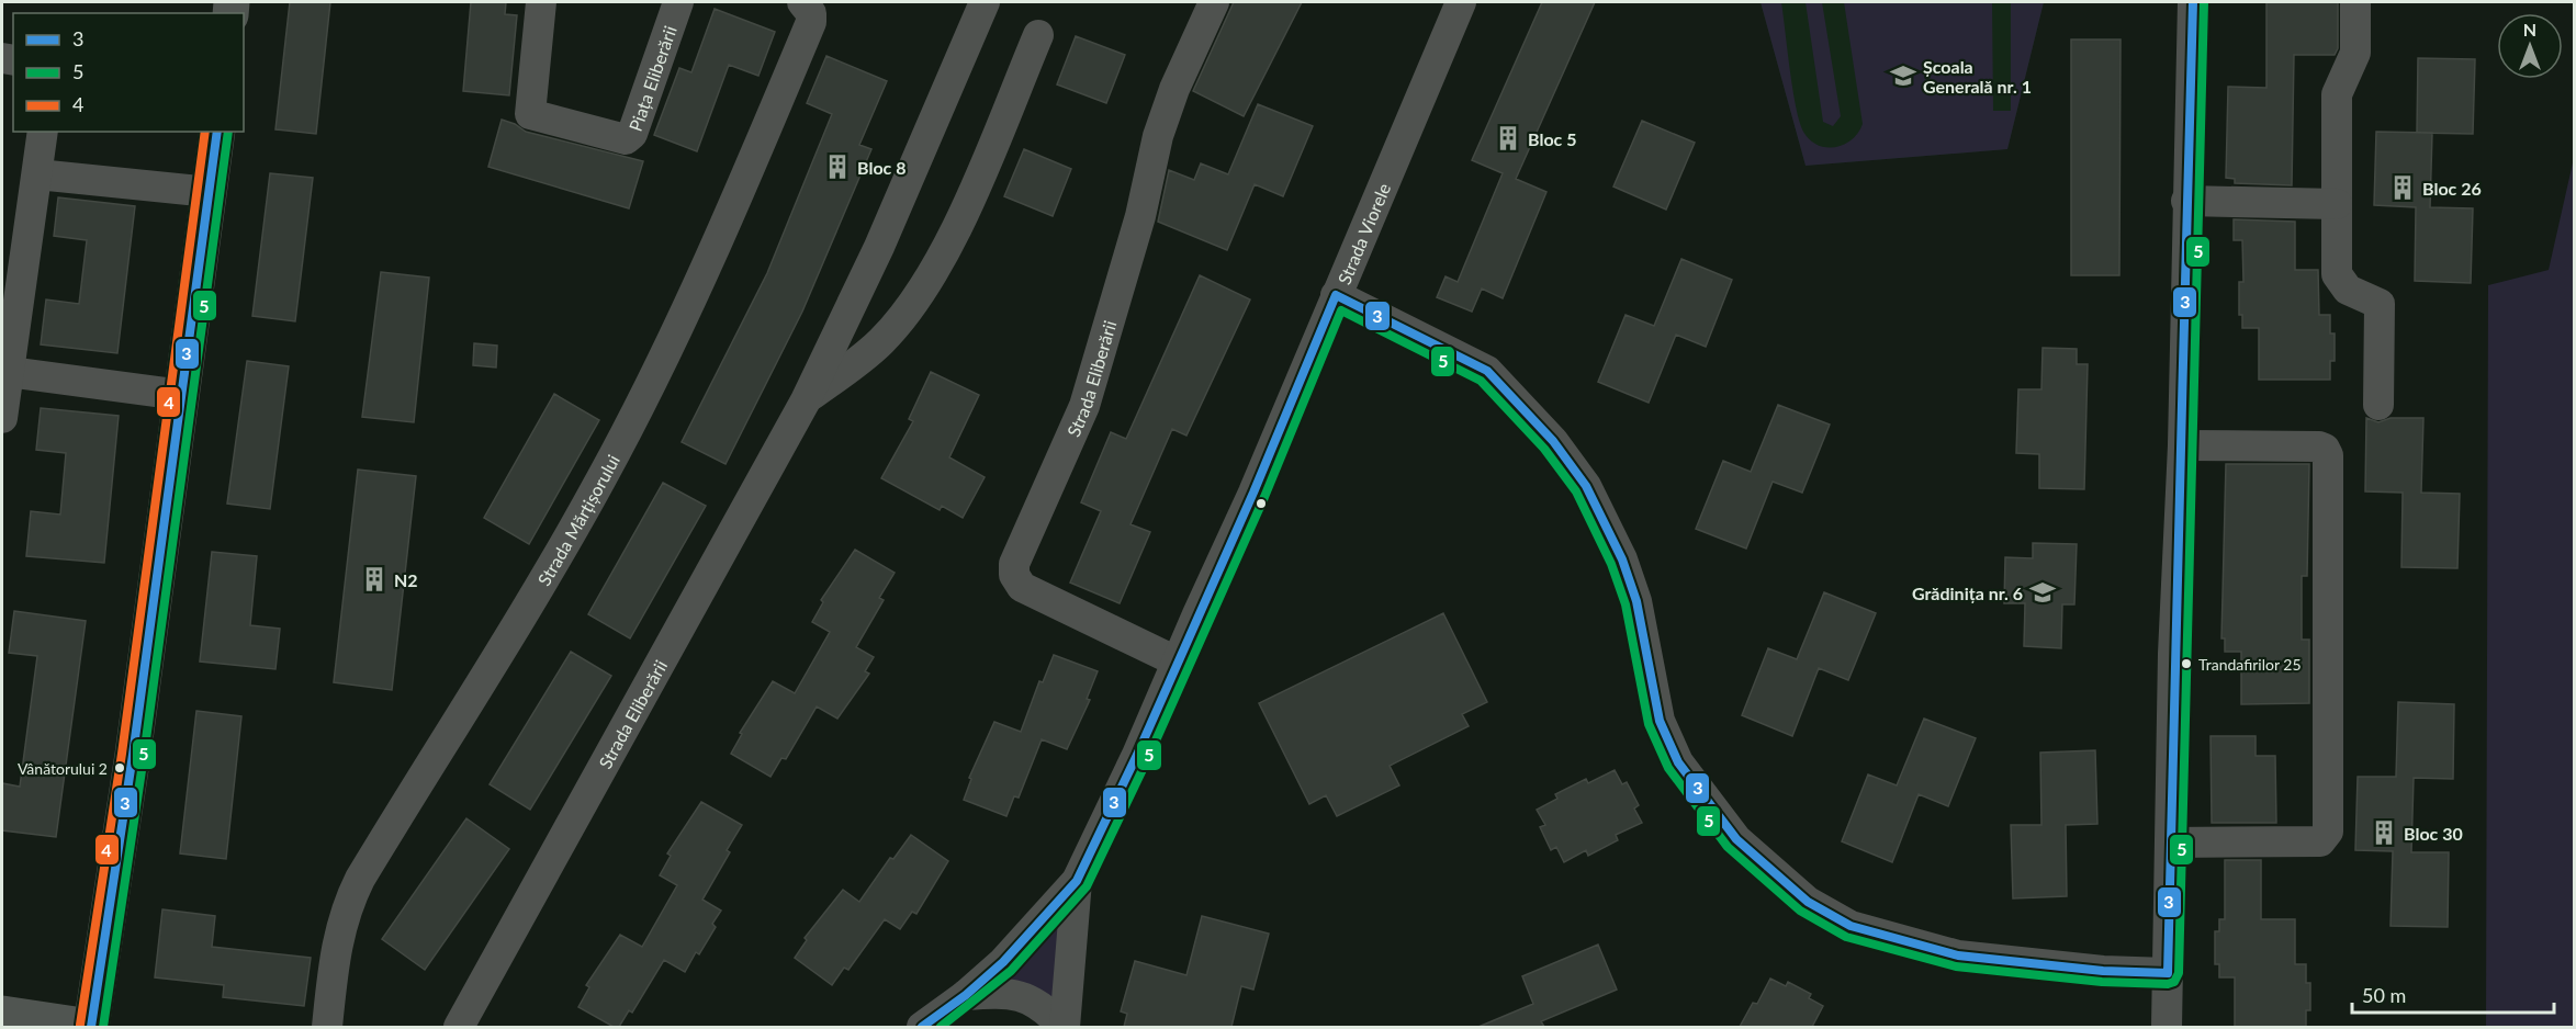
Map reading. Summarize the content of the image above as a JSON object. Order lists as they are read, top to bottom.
{
  "streets": {
    "street": [
      "Piața Eliberării",
      "Strada Viorele",
      "Strada Eliberării",
      "Strada Mărțișorului"
    ]
  },
  "crossings": [
    ["Strada Viorele", "Strada Eliberării"]
  ],
  "places": {
    "school or university": ["Școala Generală nr. 1", "Grădinița nr. 6"],
    "building": [
      "Bloc 5",
      "Bloc 8",
      "Bloc 26",
      "N2",
      "Bloc 30"
    ],
    "other": ["Trandafirilor 25", "Vânătorului 2"]
  },
  "lines": ["transit line 3", "transit line 5", "transit line 4"],
  "legend": ["3", "5", "4"],
  "scale_bar": "50 m",
  "north": "top"
}
